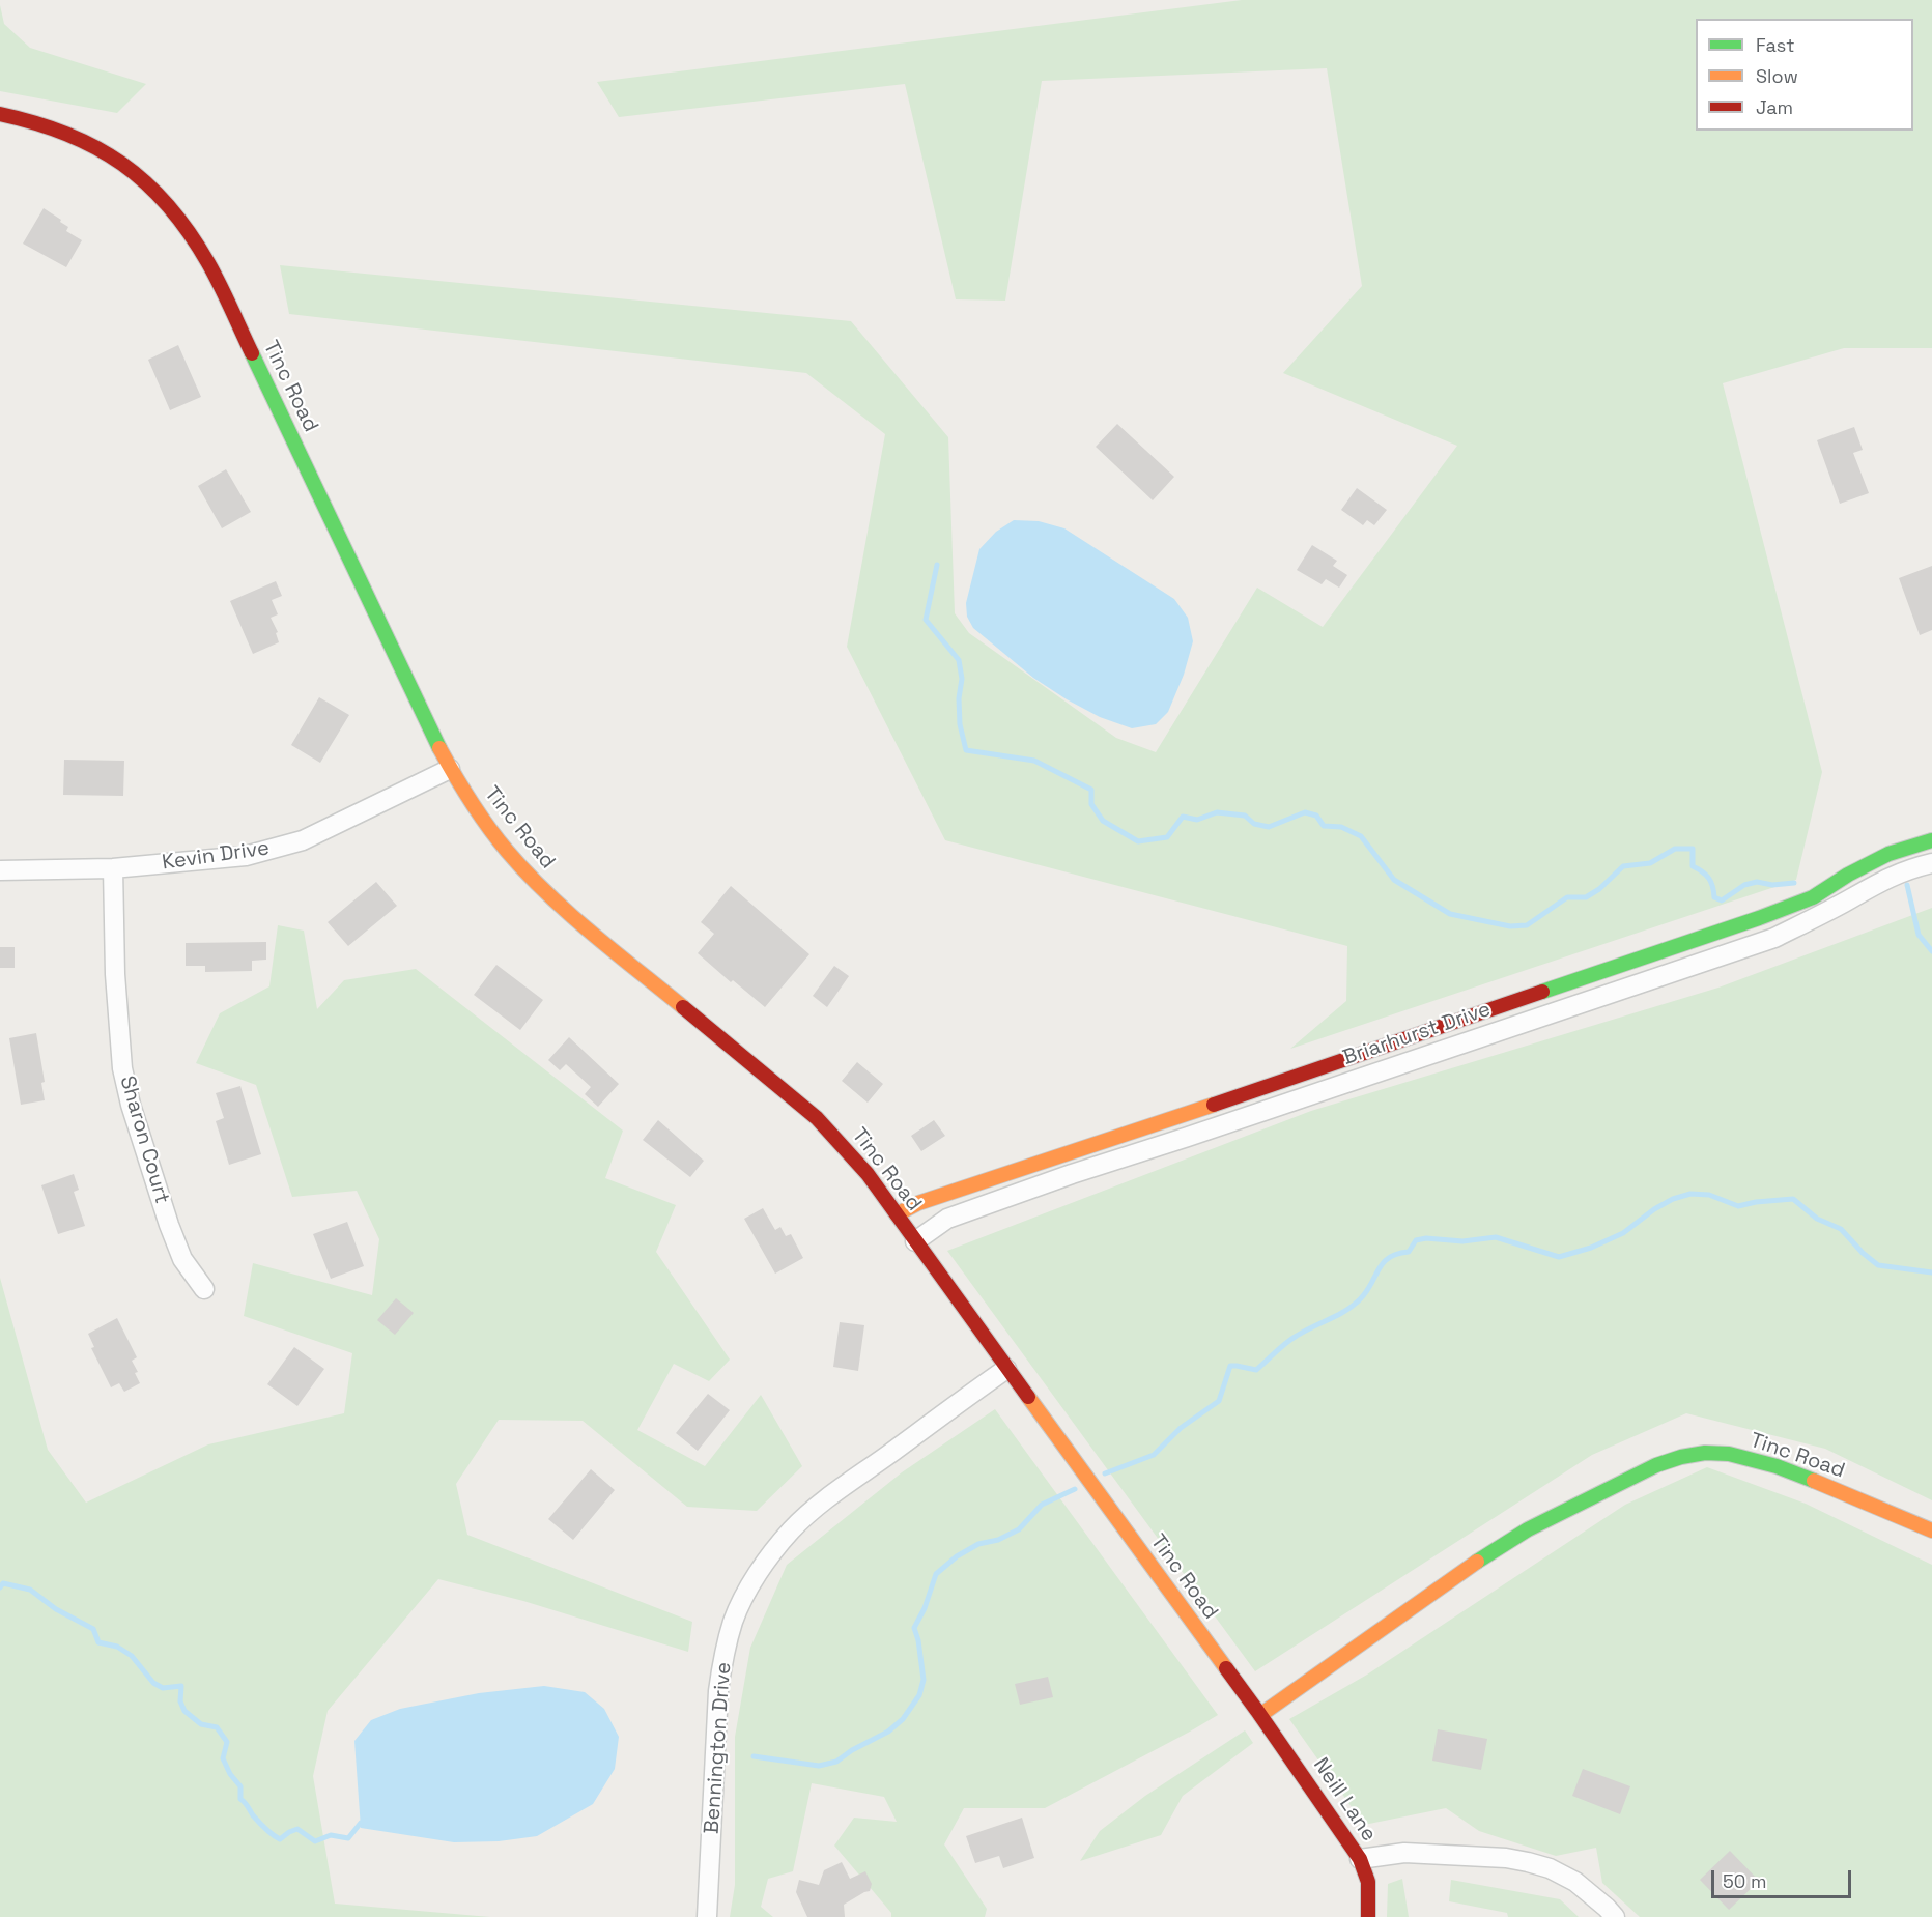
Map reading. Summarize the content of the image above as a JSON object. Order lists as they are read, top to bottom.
{
  "streets": {
    "street": [
      "Tinc Road",
      "Kevin Drive",
      "Briarhurst Drive",
      "Sharon Court",
      "Bennington Drive",
      "Neill Lane"
    ]
  },
  "crossings": [
    ["Tinc Road", "Kevin Drive"],
    ["Tinc Road", "Briarhurst Drive"],
    ["Tinc Road", "Bennington Drive"],
    ["Tinc Road", "Neill Lane"],
    ["Kevin Drive", "Sharon Court"]
  ],
  "legend": ["Fast", "Slow", "Jam"],
  "scale_bar": "50 m"
}
